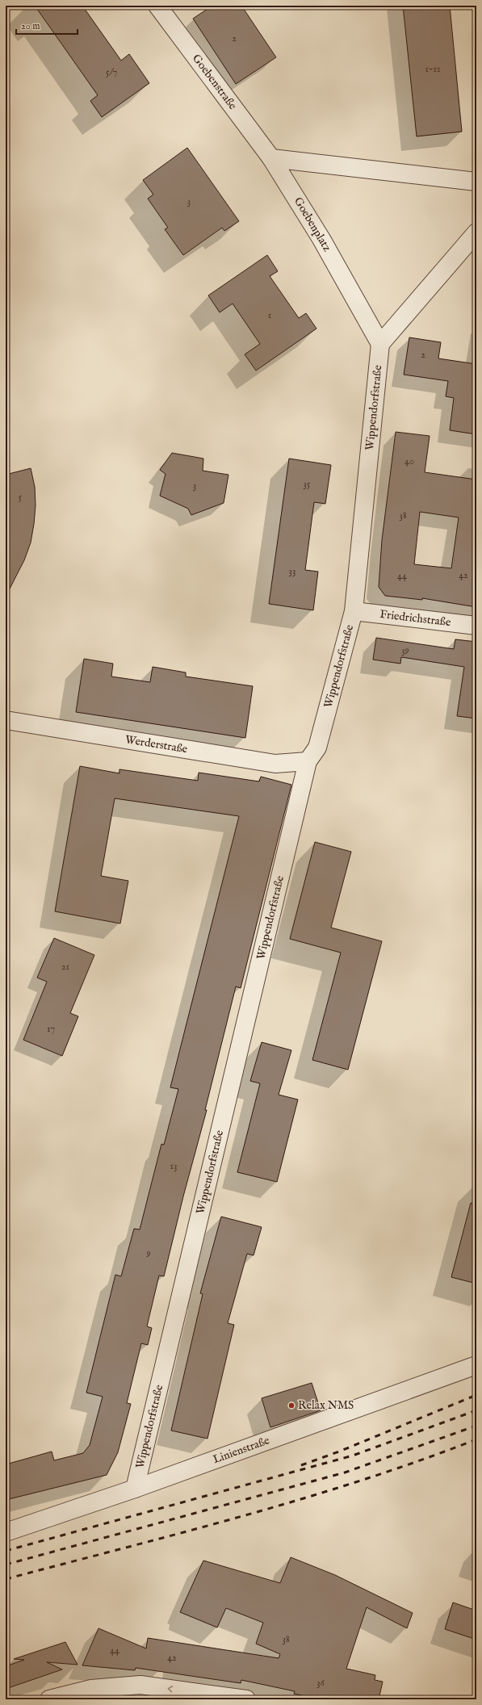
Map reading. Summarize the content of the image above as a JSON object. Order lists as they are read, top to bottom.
{
  "streets": {
    "street": [
      "Goebenstraße",
      "Goebenplatz",
      "Wippendorfstraße",
      "Friedrichstraße",
      "Werderstraße",
      "Linienstraße"
    ]
  },
  "crossings": [
    ["Goebenstraße", "Goebenplatz"],
    ["Goebenplatz", "Wippendorfstraße"],
    ["Wippendorfstraße", "Friedrichstraße"],
    ["Wippendorfstraße", "Werderstraße"],
    ["Wippendorfstraße", "Linienstraße"]
  ],
  "places": ["Relax NMS"],
  "house_numbers": [
    "2",
    "1-11",
    "5/7",
    "3",
    "1",
    "2",
    "40",
    "35",
    "3",
    "5",
    "38",
    "33",
    "42",
    "44",
    "39",
    "21",
    "17",
    "13",
    "9",
    "38",
    "44",
    "42",
    "36"
  ],
  "scale_bar": "20 m"
}
